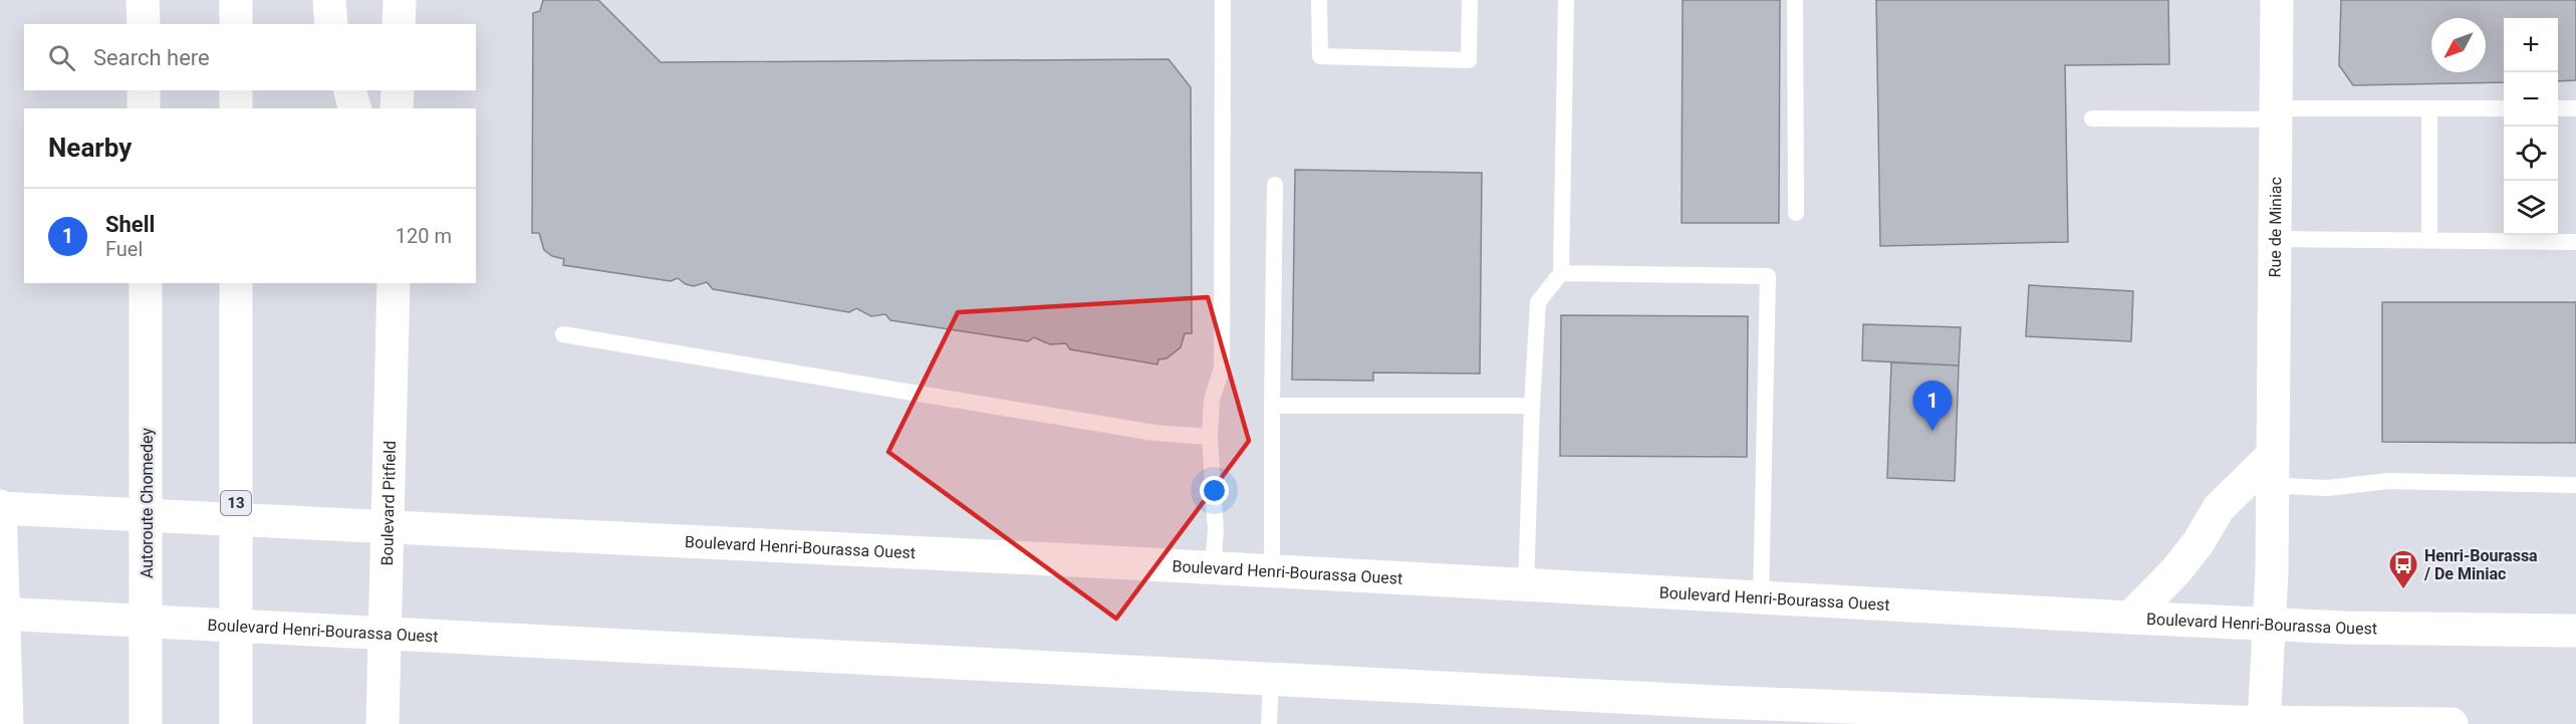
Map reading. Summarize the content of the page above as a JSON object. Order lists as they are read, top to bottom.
{
  "streets": {
    "main road": [
      "Rue de Miniac",
      "Autoroute Chomedey",
      "13",
      "Boulevard Pitfield",
      "Boulevard Henri-Bourassa Ouest"
    ]
  },
  "crossings": [
    ["Rue de Miniac", "Boulevard Henri-Bourassa Ouest"]
  ],
  "places": {
    "bus stop": ["Henri-Bourassa / De Miniac"]
  },
  "north": "bottom left",
  "page": {
    "map_buttons": ["+", "−"],
    "search": "Search here",
    "heading": "Nearby",
    "list": [
      {
        "mark": "1",
        "name": "Shell",
        "note": "Fuel",
        "value": "120 m"
      }
    ],
    "pins": "1"
  }
}
